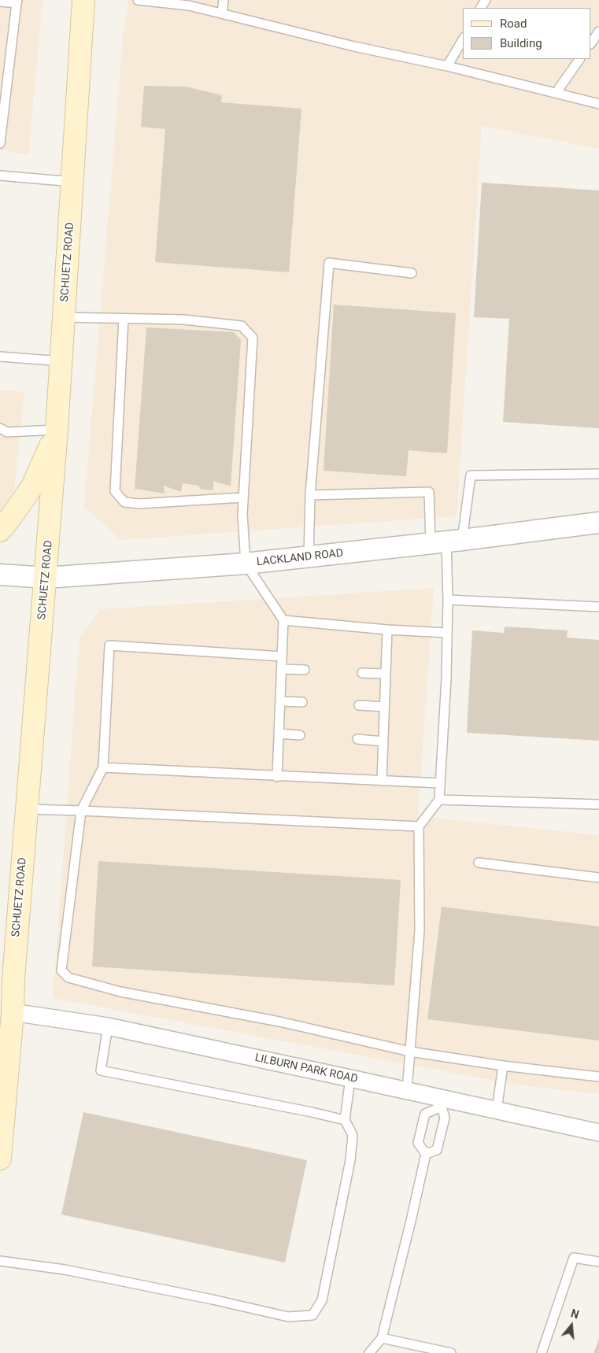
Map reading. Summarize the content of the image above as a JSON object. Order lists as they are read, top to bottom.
{
  "streets": {
    "main road": ["SCHUETZ ROAD"],
    "street": ["LACKLAND ROAD", "LILBURN PARK ROAD"]
  },
  "crossings": [
    ["SCHUETZ ROAD", "LACKLAND ROAD"],
    ["SCHUETZ ROAD", "LILBURN PARK ROAD"]
  ],
  "legend": ["Road", "Building"],
  "north": "top"
}
